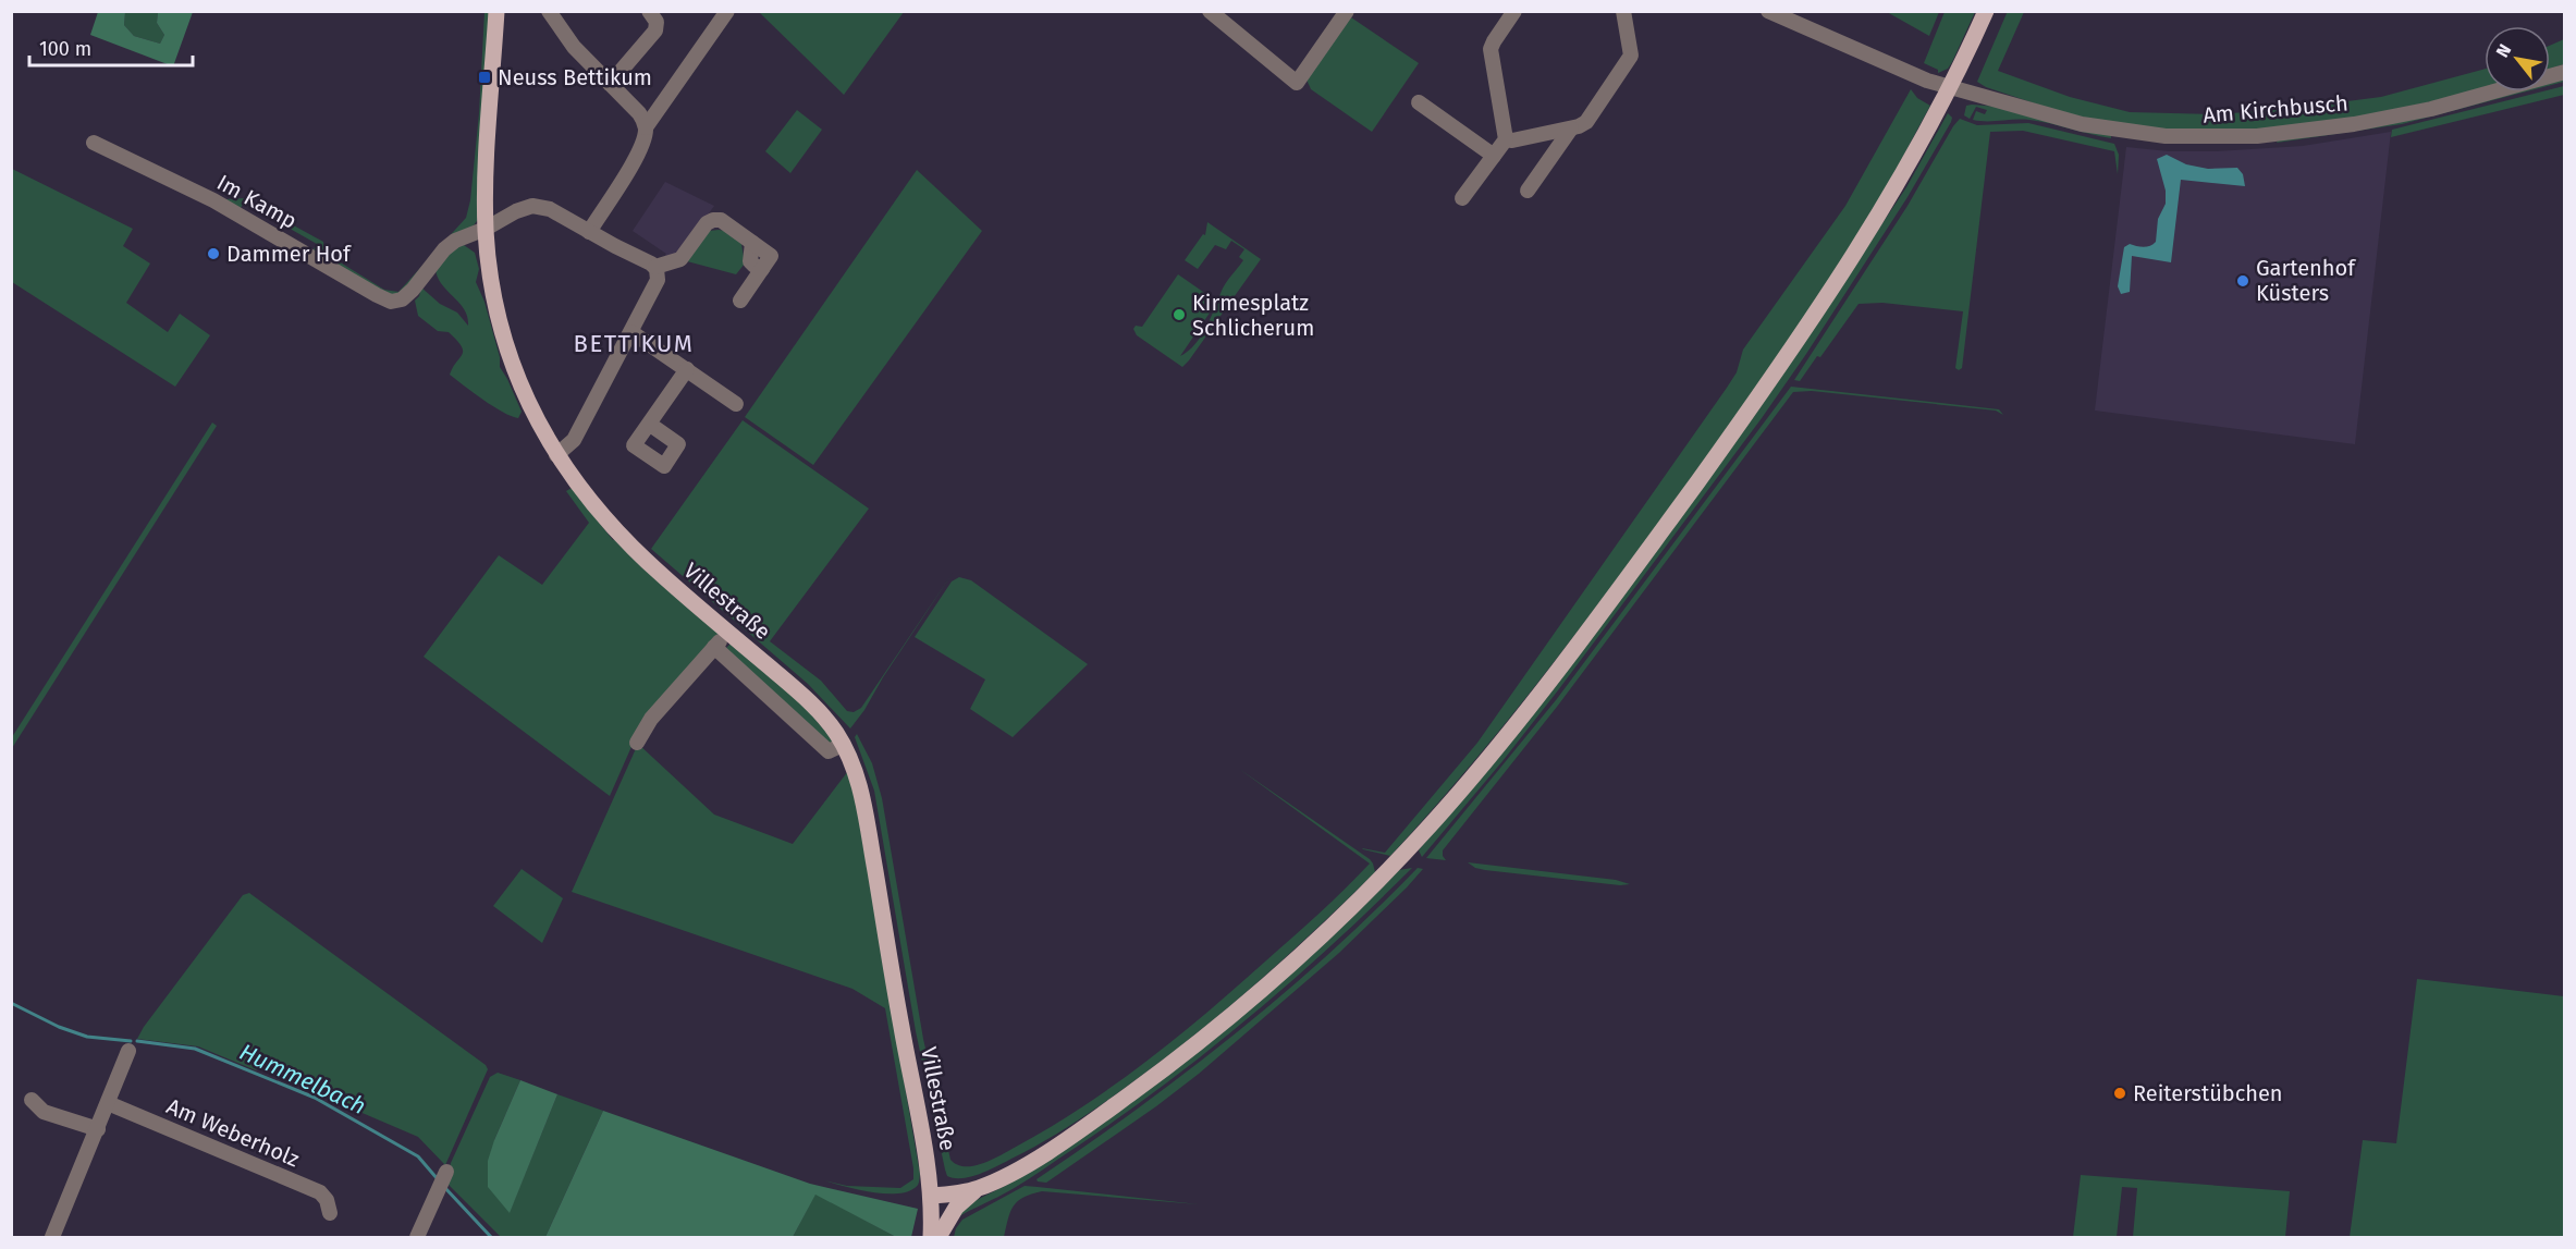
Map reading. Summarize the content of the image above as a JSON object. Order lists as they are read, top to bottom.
{
  "streets": {
    "main road": ["Villestraße"],
    "street": ["Am Kirchbusch", "Im Kamp", "Am Weberholz"]
  },
  "crossings": [
    ["Im Kamp", "Villestraße"]
  ],
  "districts": ["BETTIKUM"],
  "water": ["Hummelbach"],
  "places": {
    "transit": ["Neuss Bettikum"],
    "other": [
      "Dammer Hof",
      "Gartenhof Küsters",
      "Kirmesplatz Schlicherum",
      "Reiterstübchen"
    ]
  },
  "scale_bar": "100 m",
  "north": "top left"
}
